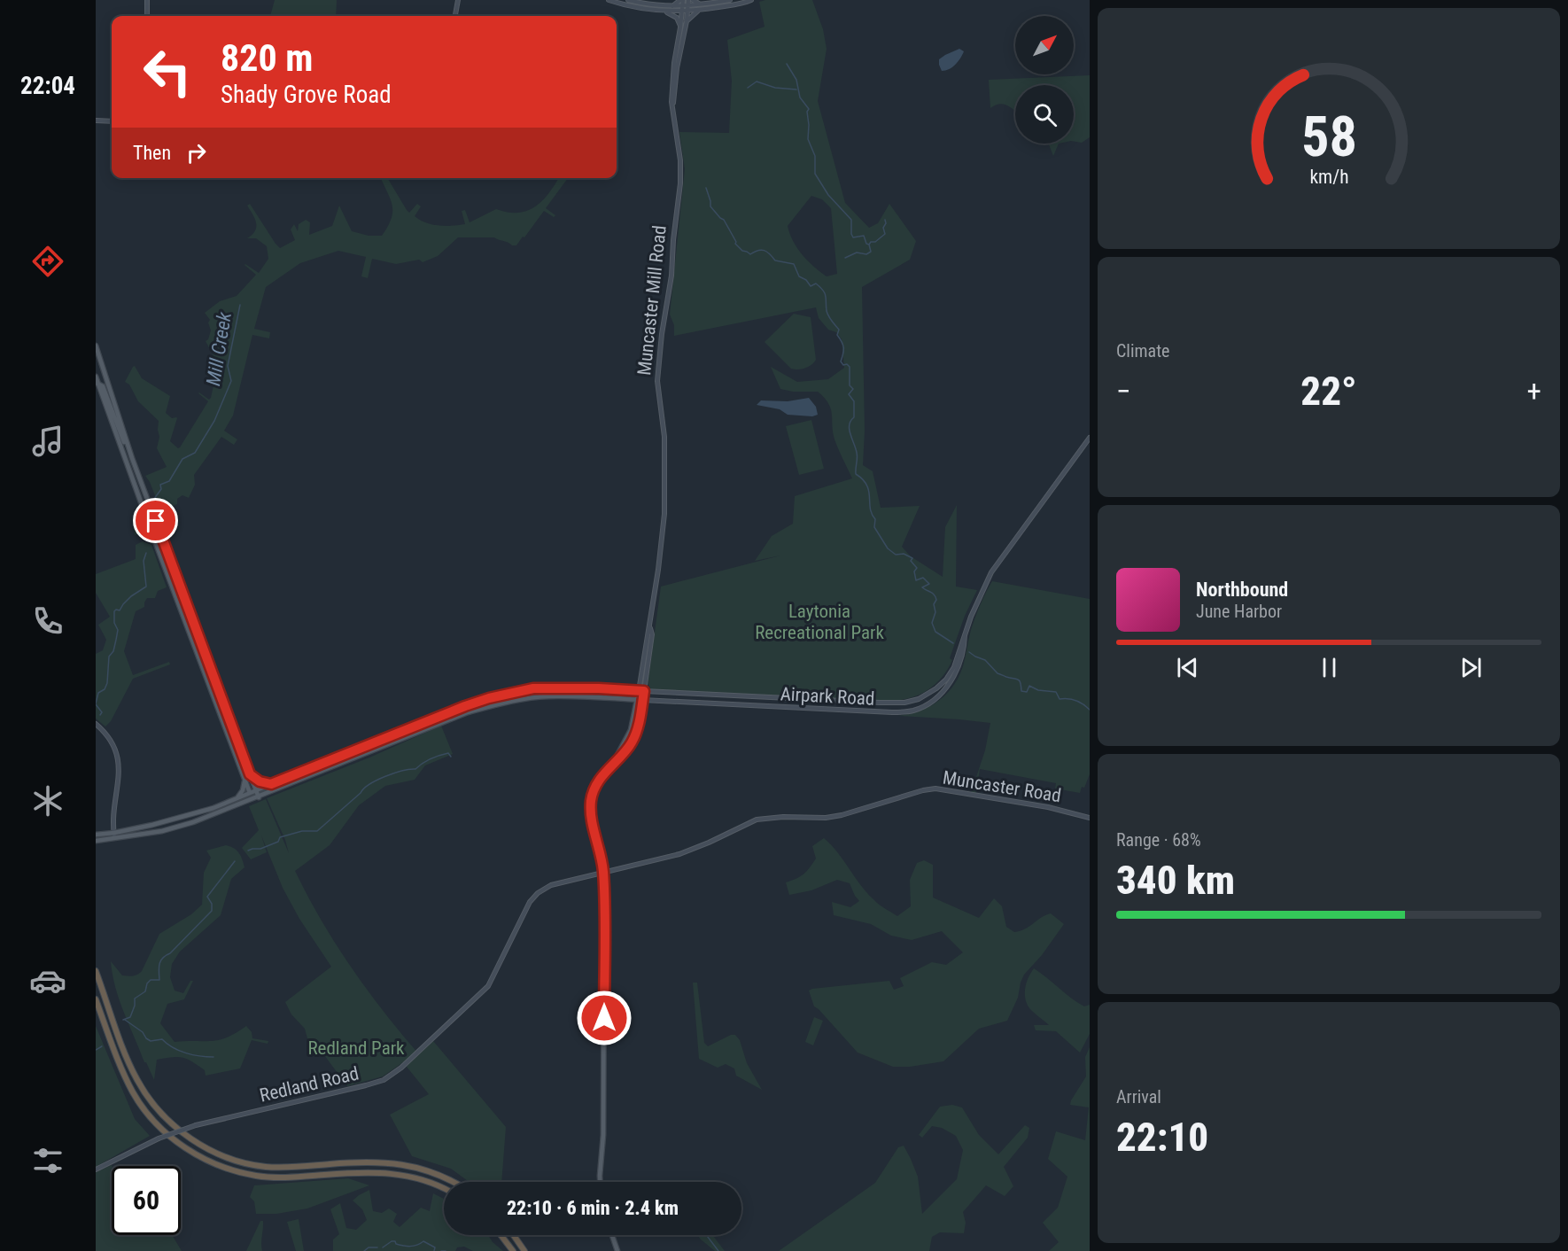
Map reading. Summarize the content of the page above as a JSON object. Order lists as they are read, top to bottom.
{
  "streets": {
    "main road": [
      "Muncaster Mill Road",
      "Airpark Road",
      "Muncaster Road",
      "Redland Road"
    ]
  },
  "crossings": [
    ["Muncaster Mill Road", "Airpark Road"],
    ["Muncaster Mill Road", "Muncaster Road"],
    ["Muncaster Mill Road", "Redland Road"],
    ["Muncaster Road", "Redland Road"]
  ],
  "water": ["Mill Creek"],
  "parks": ["Laytonia Recreational Park", "Redland Park"],
  "north": "top right",
  "page": {
    "tabs": "22:04",
    "turn": ["820 m", "Shady Grove Road"],
    "then": "Then",
    "tile": [
      "Climate",
      ["Range · 68%", "340 km"],
      ["Arrival", "22:10"]
    ],
    "heat": ["−", "22°", "+"],
    "song": ["Northbound", "June Harbor"],
    "limit": "60",
    "trip": "22:10 · 6 min · 2.4 km",
    "gauge": ["58", "km/h"]
  }
}
